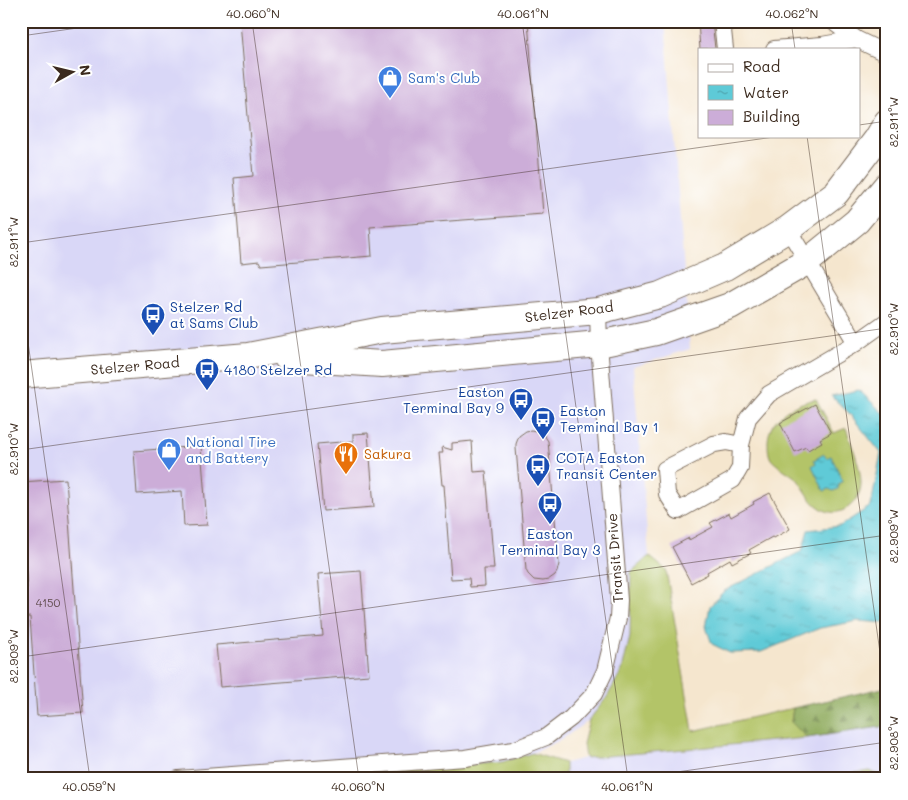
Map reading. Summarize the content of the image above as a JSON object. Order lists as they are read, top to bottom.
{
  "streets": {
    "main road": ["Stelzer Road"],
    "street": ["Transit Drive"]
  },
  "crossings": [
    ["Stelzer Road", "Transit Drive"]
  ],
  "places": {
    "shop": ["Sam's Club", "National Tire and Battery"],
    "bus stop": [
      "Stelzer Rd at Sams Club",
      "4180 Stelzer Rd",
      "Easton Terminal Bay 9",
      "Easton Terminal Bay 1",
      "COTA Easton Transit Center",
      "Easton Terminal Bay 3"
    ],
    "restaurant": ["Sakura"]
  },
  "house_numbers": ["4150"],
  "legend": ["Road", "Water", "Building"],
  "north": "right",
  "coordinates": [
    "40.060°N",
    "40.061°N",
    "40.062°N",
    "82.911°W",
    "82.910°W",
    "82.909°W",
    "82.908°W",
    "40.059°N"
  ]
}
